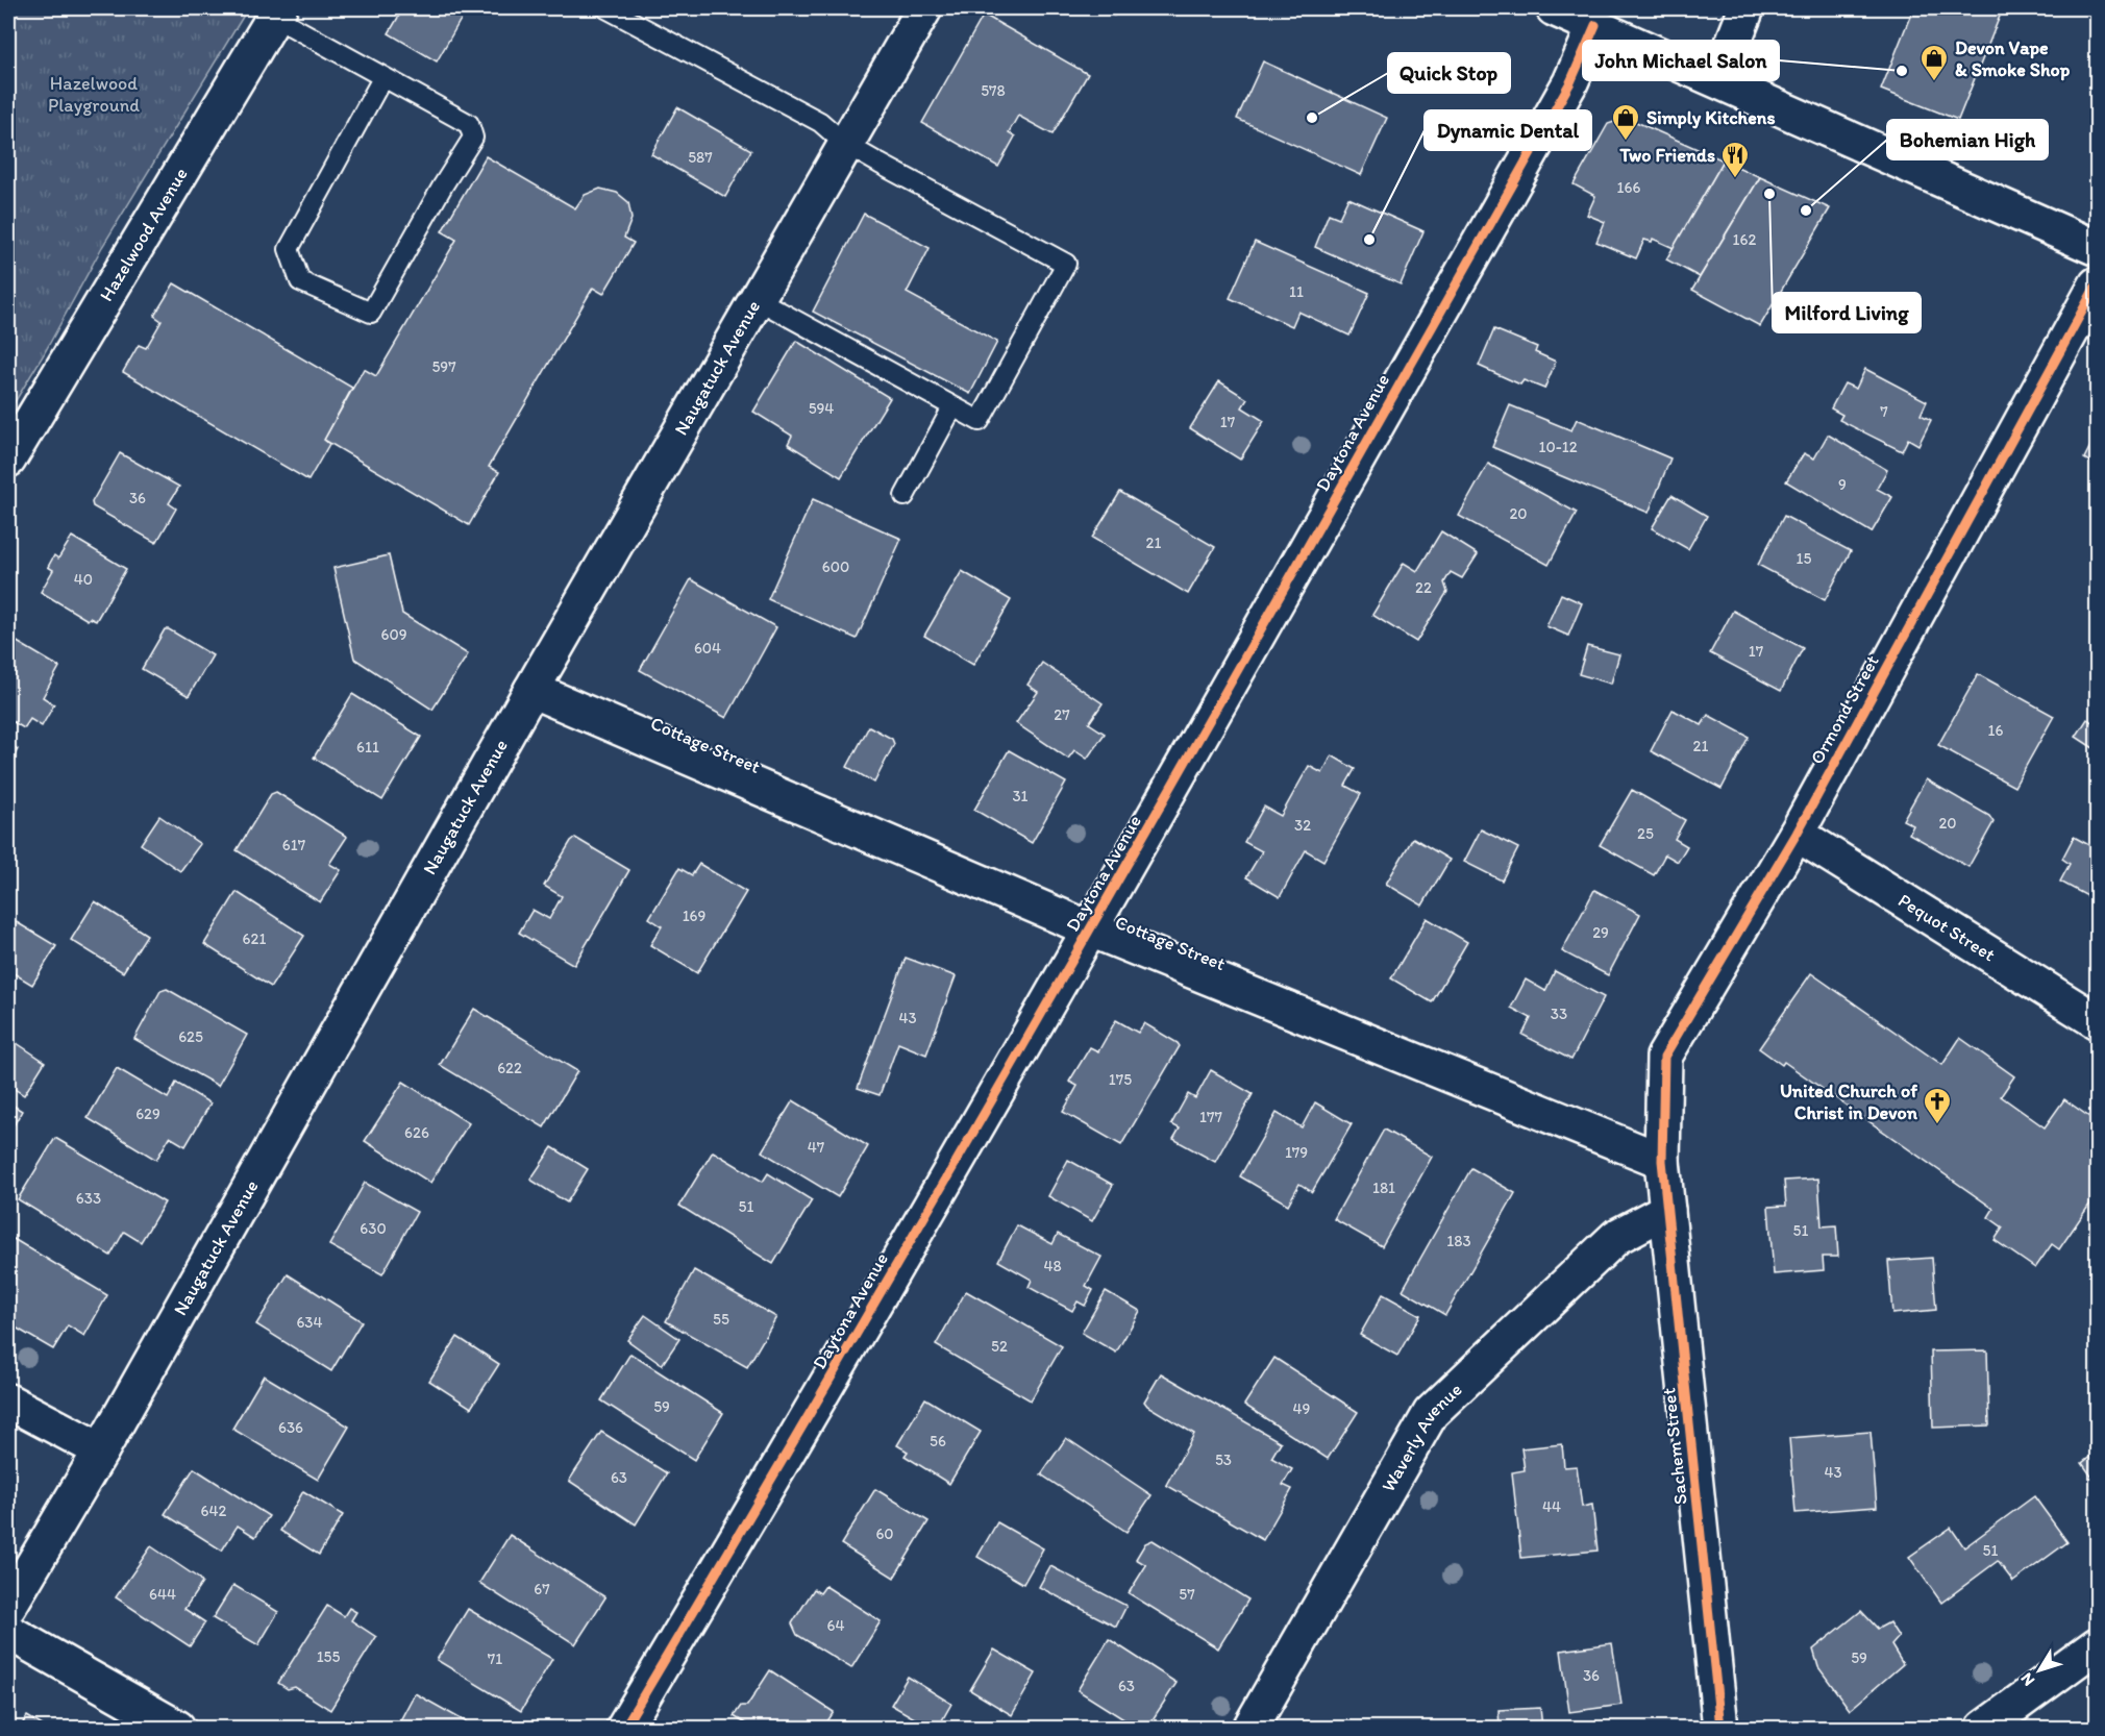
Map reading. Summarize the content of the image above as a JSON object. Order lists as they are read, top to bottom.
{
  "streets": {
    "street": [
      "Hazelwood Avenue",
      "Naugatuck Avenue",
      "Daytona Avenue",
      "Ormond Street",
      "Cottage Street",
      "Pequot Street",
      "Waverly Avenue",
      "Sachem Street"
    ]
  },
  "crossings": [
    ["Naugatuck Avenue", "Cottage Street"],
    ["Daytona Avenue", "Cottage Street"],
    ["Ormond Street", "Cottage Street"],
    ["Ormond Street", "Pequot Street"],
    ["Ormond Street", "Sachem Street"],
    ["Cottage Street", "Sachem Street"],
    ["Waverly Avenue", "Sachem Street"]
  ],
  "parks": ["Hazelwood Playground"],
  "places": {
    "other": [
      "John Michael Salon",
      "Quick Stop",
      "Milford Living",
      "Bohemian High",
      "Dynamic Dental"
    ],
    "shop": ["Devon Vape & Smoke Shop", "Simply Kitchens"],
    "restaurant": ["Two Friends"],
    "church": ["United Church of Christ in Devon"]
  },
  "house_numbers": [
    "578",
    "587",
    "166",
    "162",
    "11",
    "597",
    "594",
    "7",
    "17",
    "10-12",
    "9",
    "36",
    "20",
    "21",
    "15",
    "600",
    "40",
    "22",
    "609",
    "604",
    "17",
    "27",
    "16",
    "21",
    "611",
    "31",
    "20",
    "32",
    "25",
    "617",
    "169",
    "29",
    "621",
    "33",
    "43",
    "625",
    "622",
    "175",
    "629",
    "177",
    "626",
    "47",
    "179",
    "181",
    "633",
    "51",
    "630",
    "51",
    "183",
    "48",
    "55",
    "634",
    "52",
    "59",
    "49",
    "636",
    "56",
    "53",
    "43",
    "63",
    "44",
    "642",
    "60",
    "51",
    "67",
    "644",
    "57",
    "64",
    "155",
    "59",
    "71",
    "36",
    "63"
  ],
  "north": "bottom left"
}
